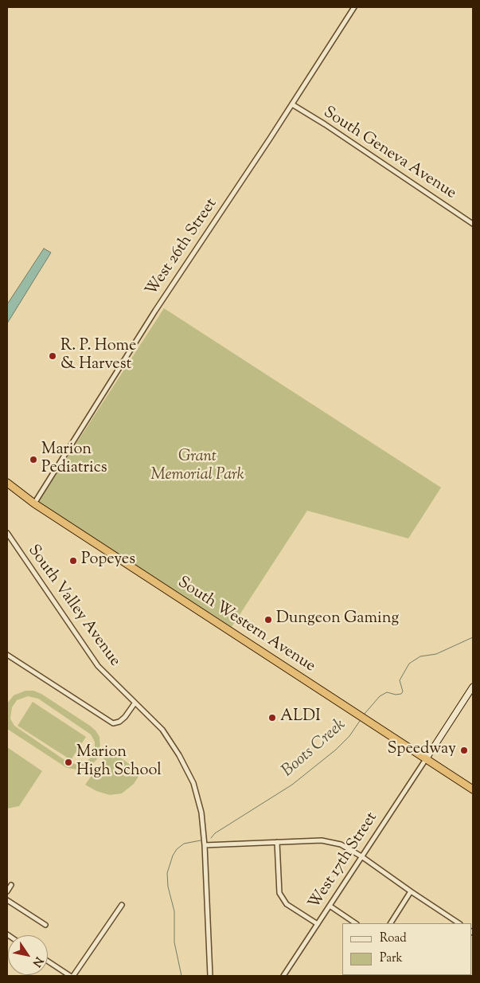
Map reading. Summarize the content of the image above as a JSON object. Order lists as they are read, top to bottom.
{
  "streets": {
    "highway": ["South Western Avenue"],
    "street": [
      "South Geneva Avenue",
      "West 26th Street",
      "South Valley Avenue",
      "West 17th Street"
    ]
  },
  "crossings": [
    ["South Geneva Avenue", "West 26th Street"],
    ["West 26th Street", "South Western Avenue"],
    ["South Western Avenue", "West 17th Street"]
  ],
  "water": ["Boots Creek"],
  "parks": ["Grant Memorial Park"],
  "places": [
    "R. P. Home & Harvest",
    "Marion Pediatrics",
    "Popeyes",
    "Dungeon Gaming",
    "ALDI",
    "Speedway",
    "Marion High School"
  ],
  "legend": ["Road", "Park"],
  "north": "bottom right"
}
